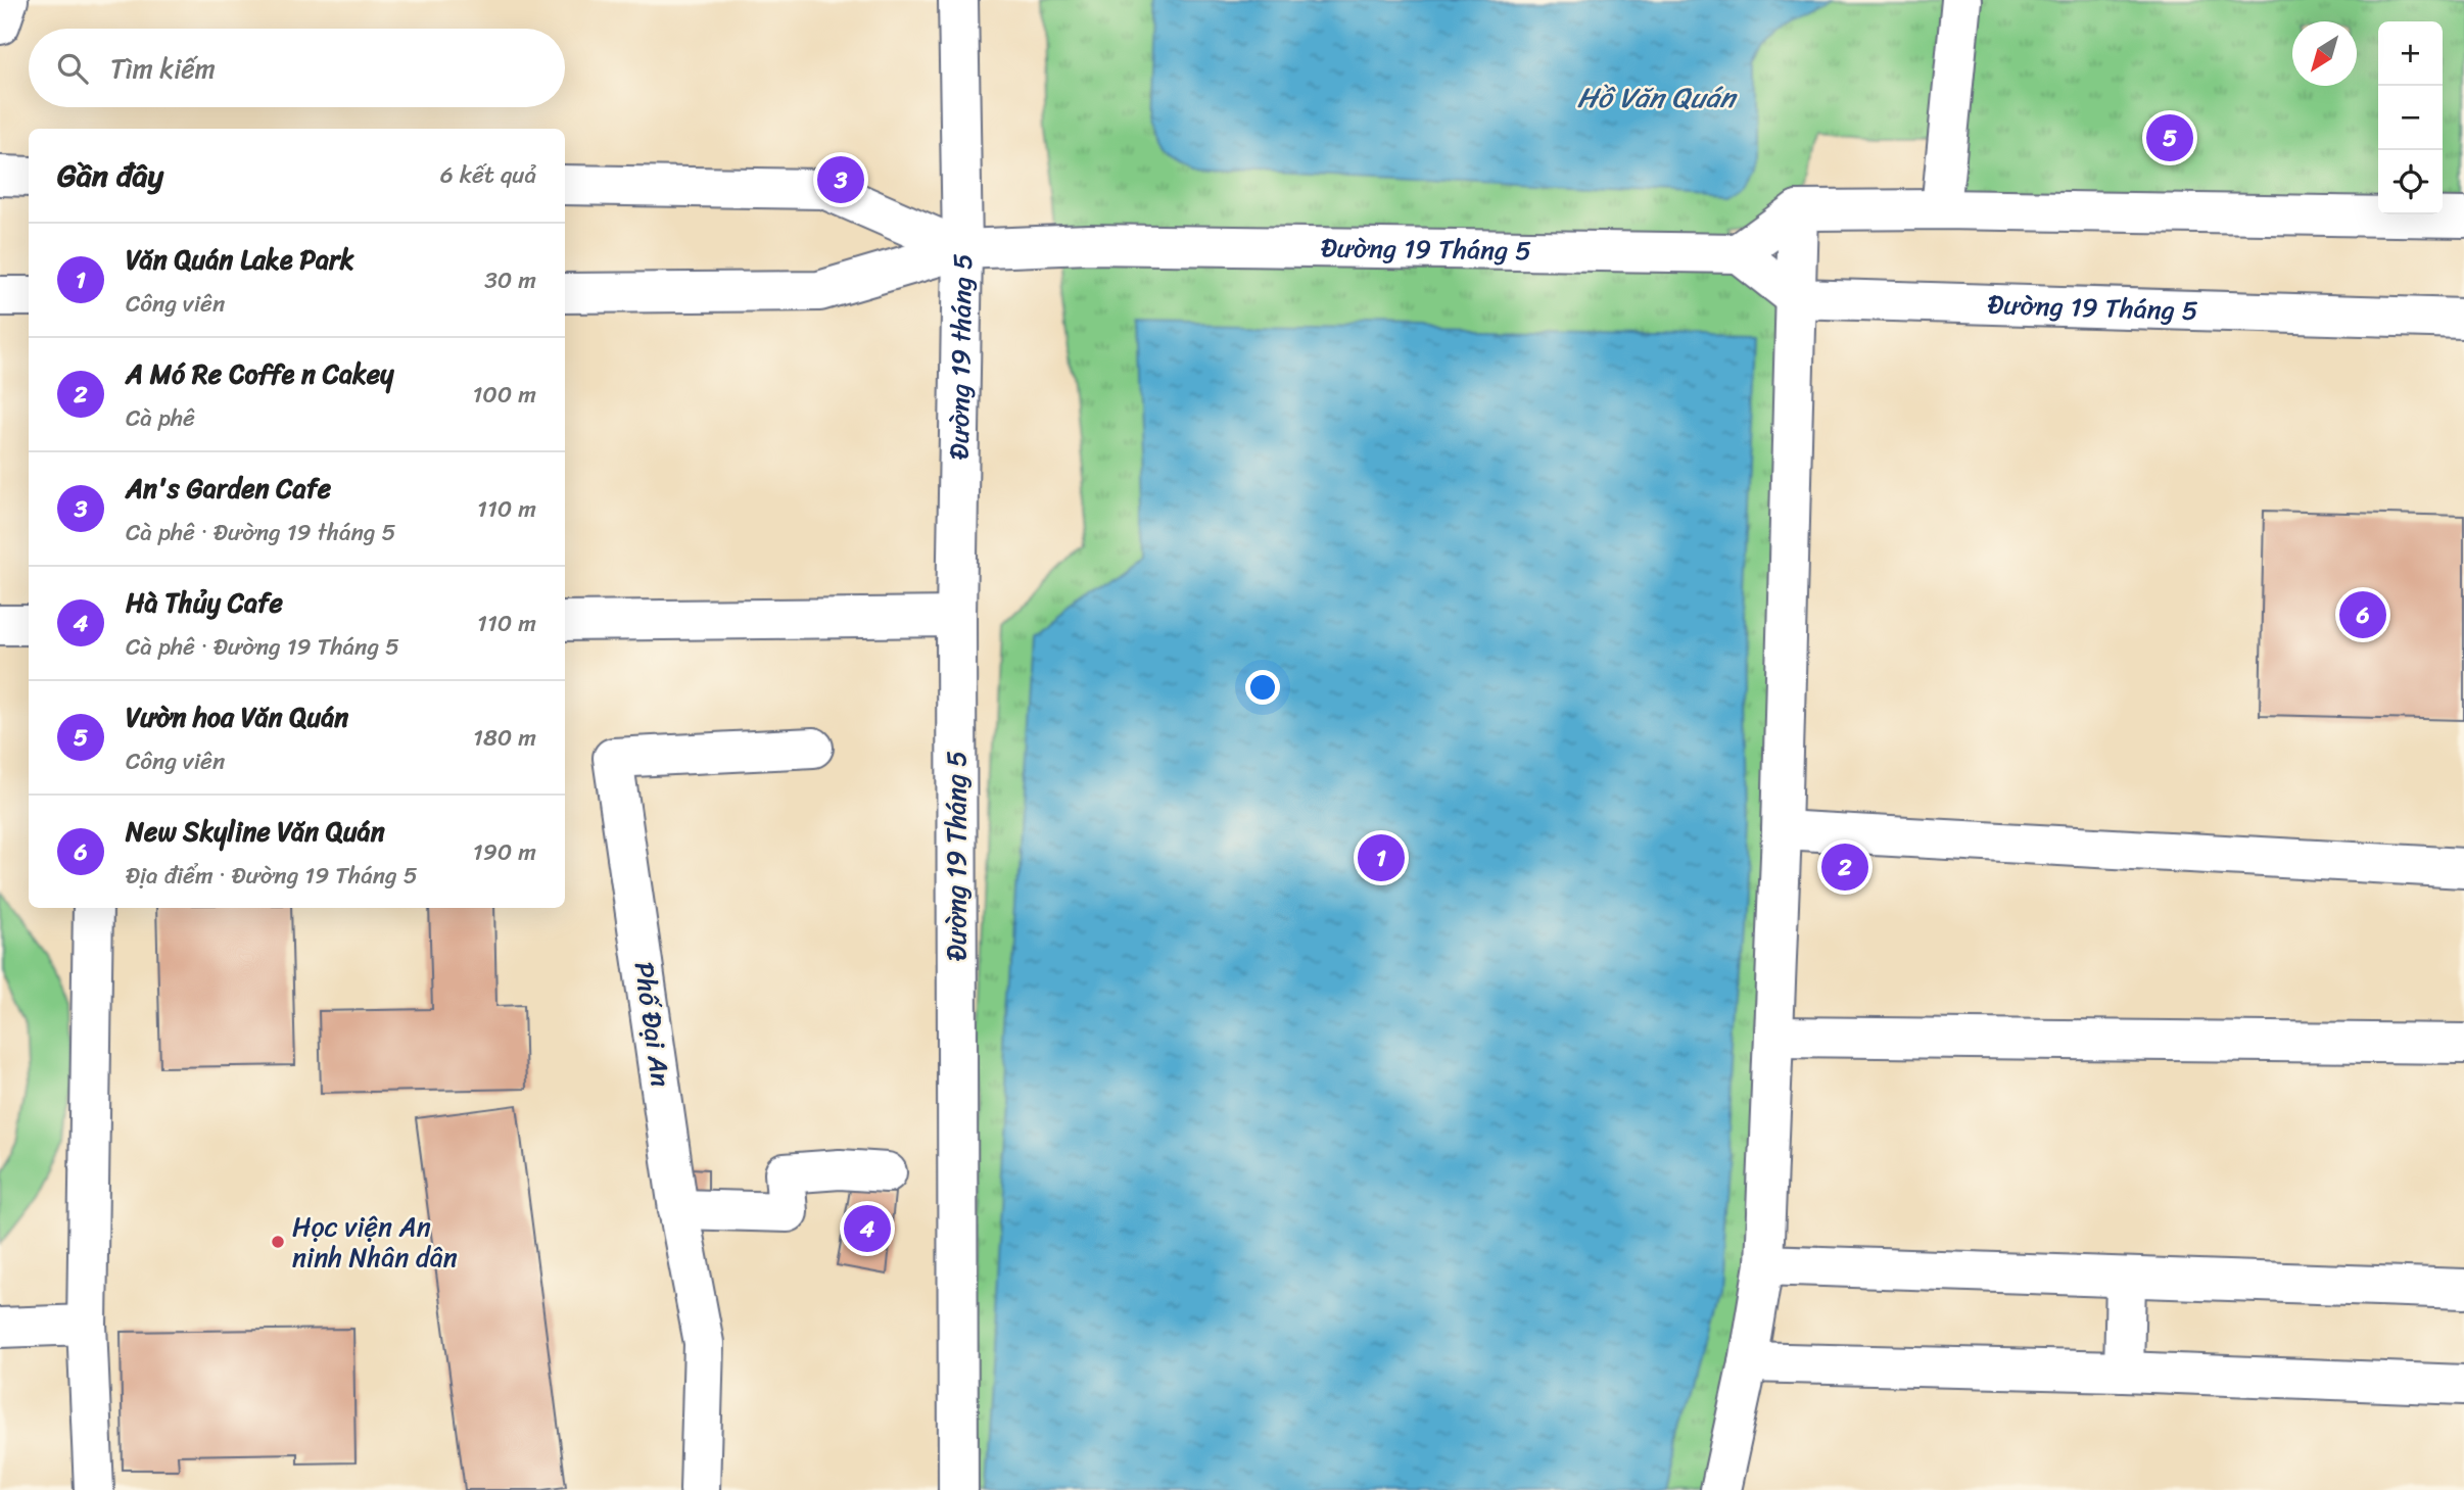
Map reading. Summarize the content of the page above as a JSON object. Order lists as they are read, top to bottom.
{
  "streets": {
    "street": ["Đường 19 Tháng 5", "Đường 19 tháng 5", "Phố Đại An"]
  },
  "crossings": [
    ["Đường 19 Tháng 5", "Đường 19 tháng 5"]
  ],
  "water": ["Hồ Văn Quán"],
  "places": ["Học viện An ninh Nhân dân"],
  "north": "bottom left",
  "page": {
    "map_buttons": ["+", "−"],
    "search": "Tìm kiếm",
    "pins": [
      "5",
      "3",
      "6",
      "1",
      "2",
      "4"
    ],
    "heading": ["Gần đây", "6 kết quả"],
    "list": [
      {
        "mark": "1",
        "name": "Văn Quán Lake Park",
        "note": "Công viên",
        "value": "30 m"
      },
      {
        "mark": "2",
        "name": "A Mó Re Coffe n Cakey",
        "note": "Cà phê",
        "value": "100 m"
      },
      {
        "mark": "3",
        "name": "An's Garden Cafe",
        "note": "Cà phê · Đường 19 tháng 5",
        "value": "110 m"
      },
      {
        "mark": "4",
        "name": "Hà Thủy Cafe",
        "note": "Cà phê · Đường 19 Tháng 5",
        "value": "110 m"
      },
      {
        "mark": "5",
        "name": "Vườn hoa Văn Quán",
        "note": "Công viên",
        "value": "180 m"
      },
      {
        "mark": "6",
        "name": "New Skyline Văn Quán",
        "note": "Địa điểm · Đường 19 Tháng 5",
        "value": "190 m"
      }
    ]
  }
}
